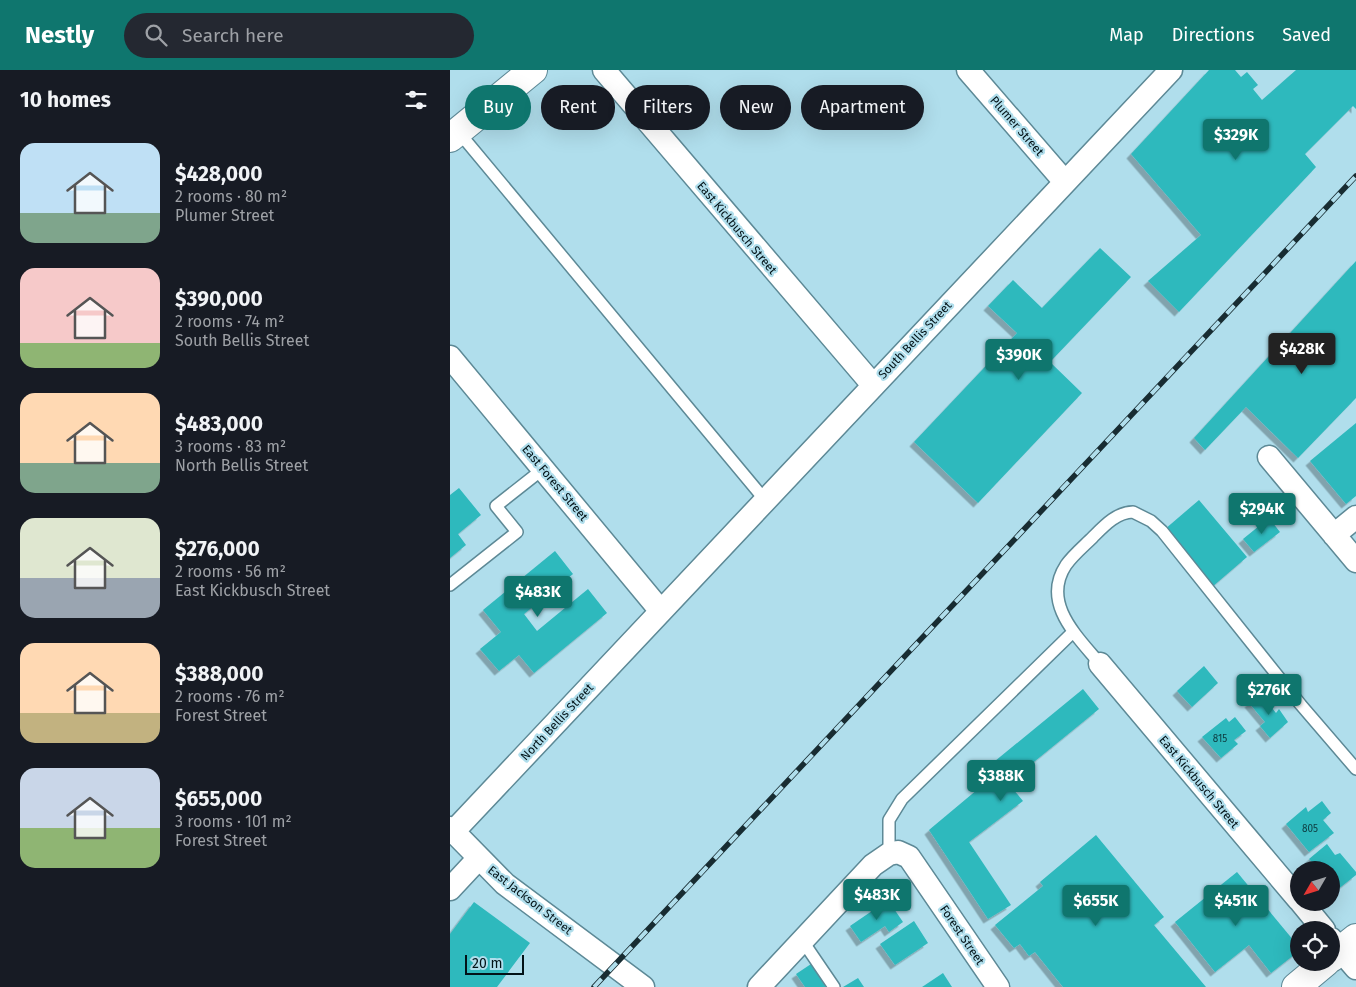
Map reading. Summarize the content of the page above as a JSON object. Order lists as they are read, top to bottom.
{
  "streets": {
    "street": [
      "Plumer Street",
      "East Kickbusch Street",
      "South Bellis Street",
      "East Forest Street",
      "North Bellis Street",
      "East Jackson Street",
      "Forest Street"
    ]
  },
  "crossings": [
    ["Plumer Street", "South Bellis Street"],
    ["East Kickbusch Street", "South Bellis Street"],
    ["South Bellis Street", "East Forest Street"],
    ["South Bellis Street", "North Bellis Street"],
    ["East Forest Street", "North Bellis Street"],
    ["North Bellis Street", "East Jackson Street"]
  ],
  "house_numbers": ["815", "805"],
  "scale_bar": "20 m",
  "north": "bottom left",
  "page": {
    "header": "Nestly",
    "search": "Search here",
    "nav": ["Map", "Directions", "Saved"],
    "heading": "10 homes",
    "chip": [
      "Buy",
      "Rent",
      "Filters",
      "New",
      "Apartment"
    ],
    "price": [
      "$329K",
      "$428K",
      "$390K",
      "$294K",
      "$483K",
      "$276K",
      "$388K",
      "$483K",
      "$655K",
      "$451K"
    ],
    "list": [
      {
        "name": "$428,000",
        "note": "2 rooms · 80 m² · Plumer Street"
      },
      {
        "name": "$390,000",
        "note": "2 rooms · 74 m² · South Bellis Street"
      },
      {
        "name": "$483,000",
        "note": "3 rooms · 83 m² · North Bellis Street"
      },
      {
        "name": "$276,000",
        "note": "2 rooms · 56 m² · East Kickbusch Street"
      },
      {
        "name": "$388,000",
        "note": "2 rooms · 76 m² · Forest Street"
      },
      {
        "name": "$655,000",
        "note": "3 rooms · 101 m² · Forest Street"
      }
    ],
    "scale": "20 m"
  }
}
